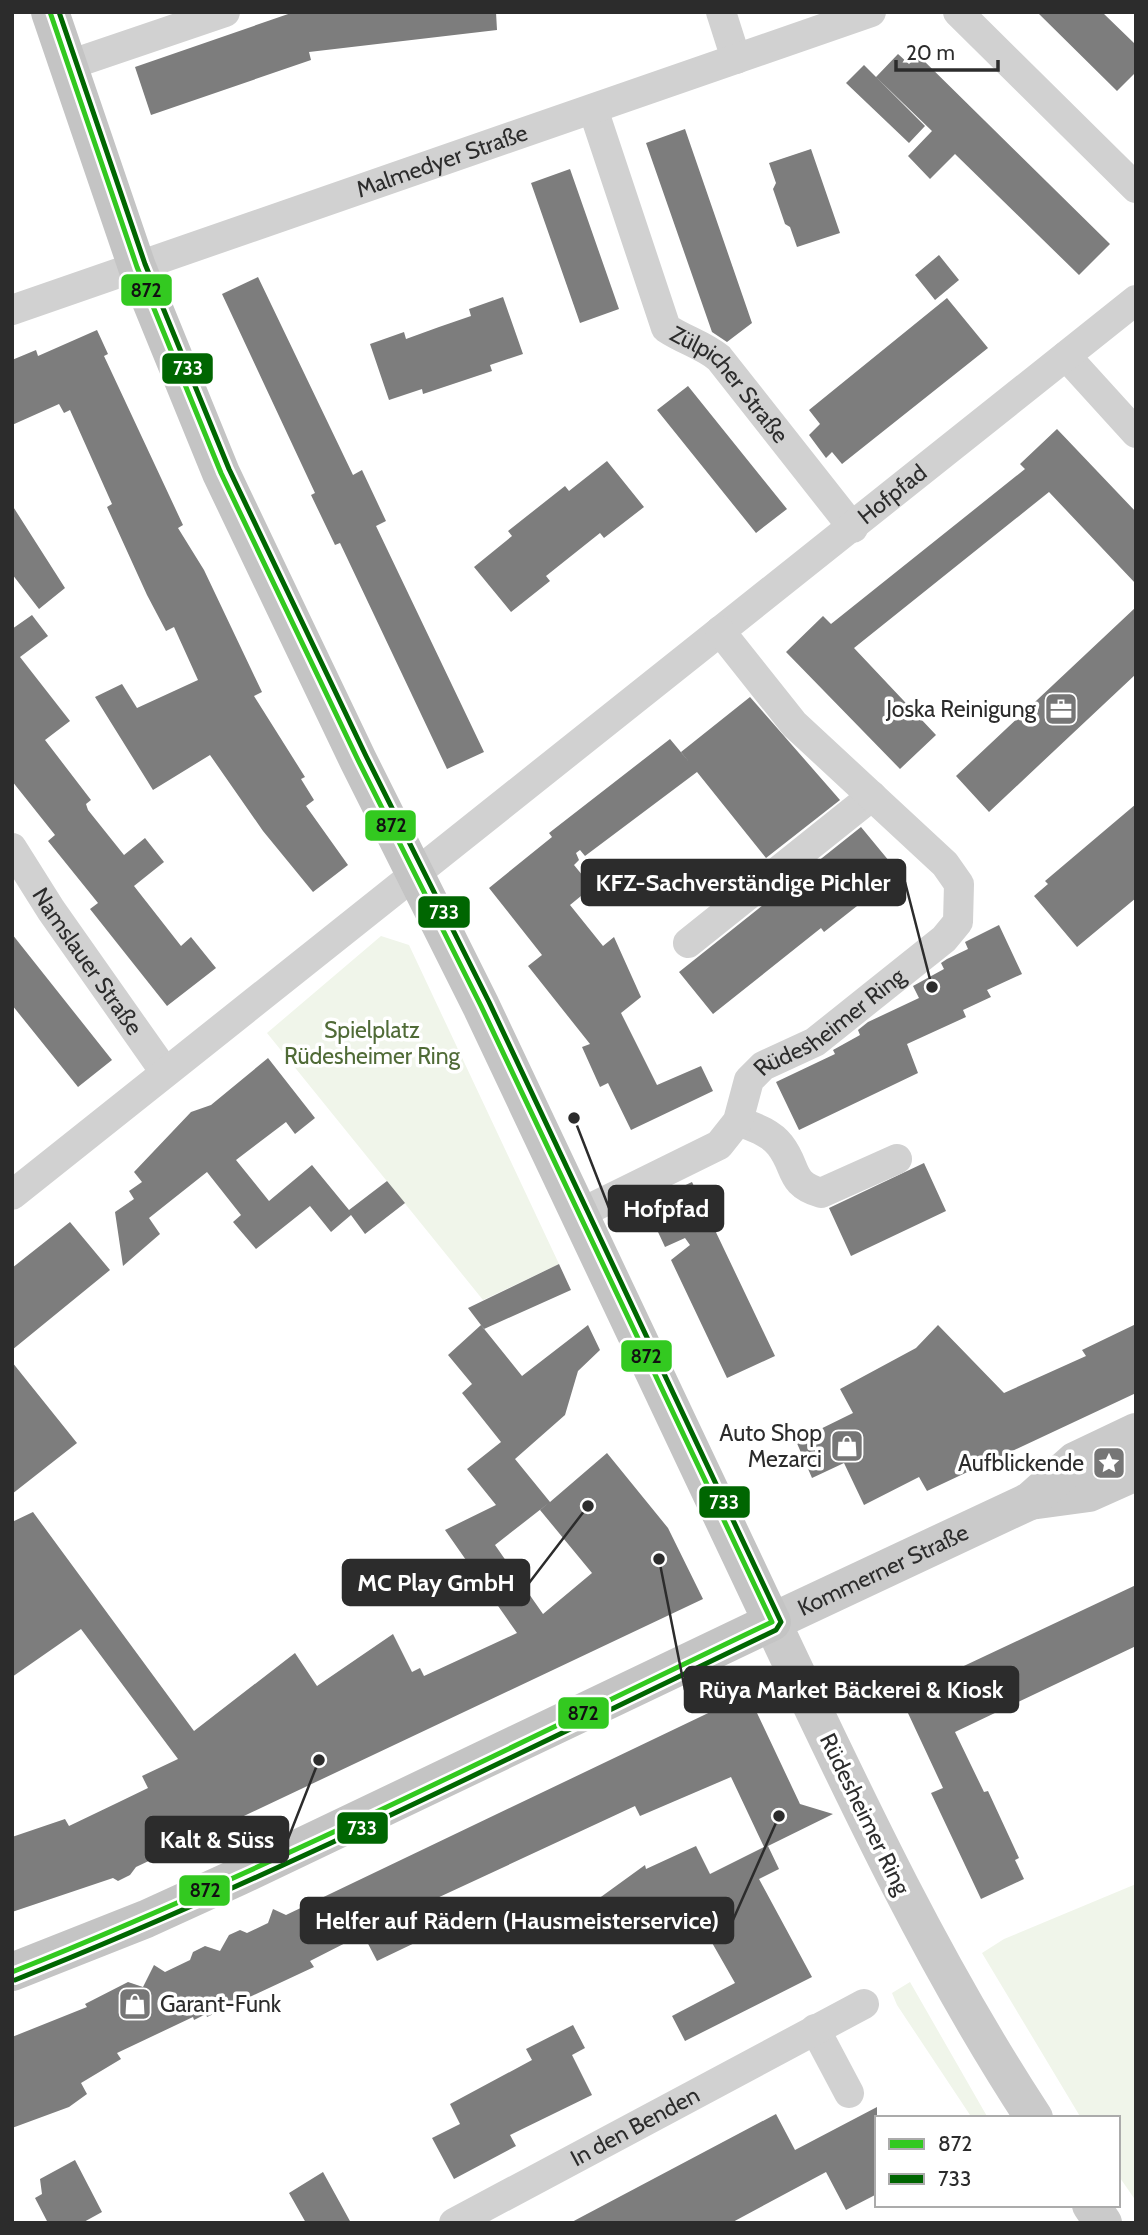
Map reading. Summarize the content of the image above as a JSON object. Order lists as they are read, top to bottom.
{
  "streets": {
    "main road": ["Rüdesheimer Ring", "Kommerner Straße"],
    "street": [
      "Malmedyer Straße",
      "Zülpicher Straße",
      "Hofpfad",
      "Namslauer Straße",
      "In den Benden"
    ]
  },
  "crossings": [
    ["Malmedyer Straße", "Zülpicher Straße"],
    ["Malmedyer Straße", "Rüdesheimer Ring"],
    ["Zülpicher Straße", "Hofpfad"],
    ["Hofpfad", "Namslauer Straße"],
    ["Hofpfad", "Rüdesheimer Ring"],
    ["Rüdesheimer Ring", "Kommerner Straße"]
  ],
  "parks": ["Spielplatz Rüdesheimer Ring"],
  "places": {
    "office": ["Joska Reinigung"],
    "other": [
      "KFZ-Sachverständige Pichler",
      "Hofpfad",
      "MC Play GmbH",
      "Rüya Market Bäckerei & Kiosk",
      "Kalt & Süss",
      "Helfer auf Rädern (Hausmeisterservice)"
    ],
    "shop": ["Auto Shop Mezarci", "Garant-Funk"],
    "place": ["Aufblickende"]
  },
  "lines": ["transit line 872", "transit line 733"],
  "legend": ["872", "733"],
  "scale_bar": "20 m"
}
